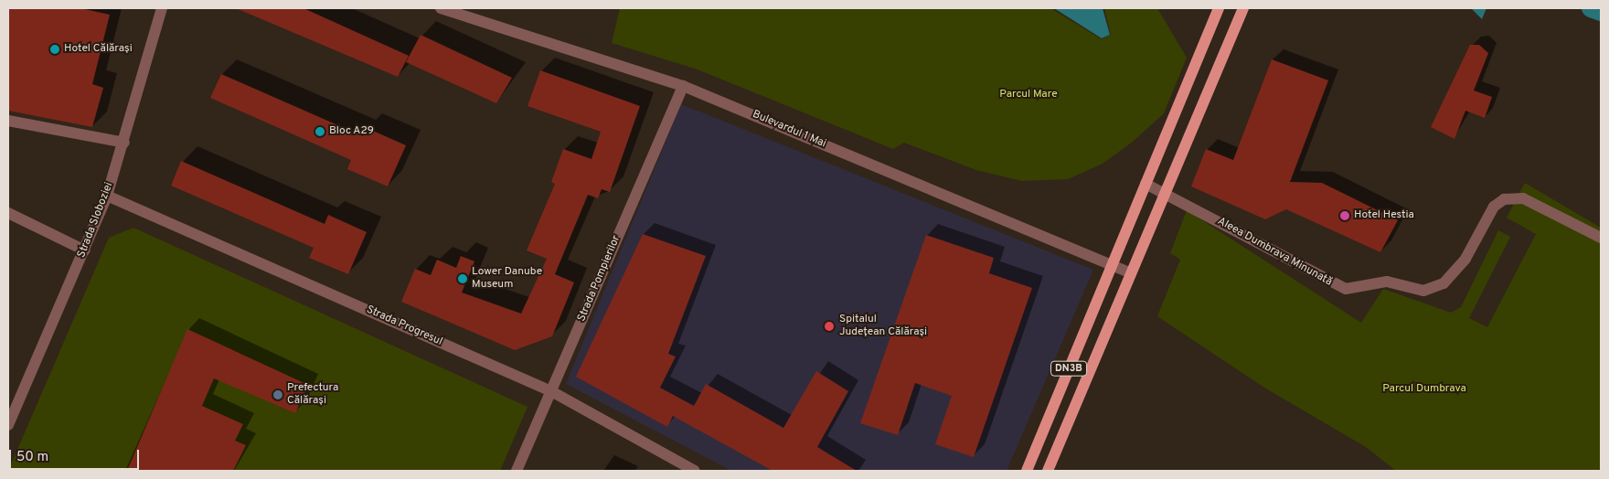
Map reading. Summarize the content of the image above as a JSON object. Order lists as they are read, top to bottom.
{
  "streets": {
    "main road": ["DN3B"],
    "street": [
      "Bulevardul 1 Mai",
      "Strada Sloboziei",
      "Aleea Dumbrava Minunată",
      "Strada Pompierilor",
      "Strada Progresul"
    ]
  },
  "crossings": [
    ["Bulevardul 1 Mai", "Strada Pompierilor"],
    ["Bulevardul 1 Mai", "DN3B"],
    ["Strada Sloboziei", "Strada Progresul"],
    ["Aleea Dumbrava Minunată", "DN3B"],
    ["Strada Pompierilor", "Strada Progresul"]
  ],
  "parks": ["Parcul Mare", "Parcul Dumbrava"],
  "places": [
    "Hotel Călărași",
    "Bloc A29",
    "Hotel Hestia",
    "Lower Danube Museum",
    "Spitalul Județean Călărași",
    "Prefectura Călărași"
  ],
  "scale_bar": "50 m"
}
